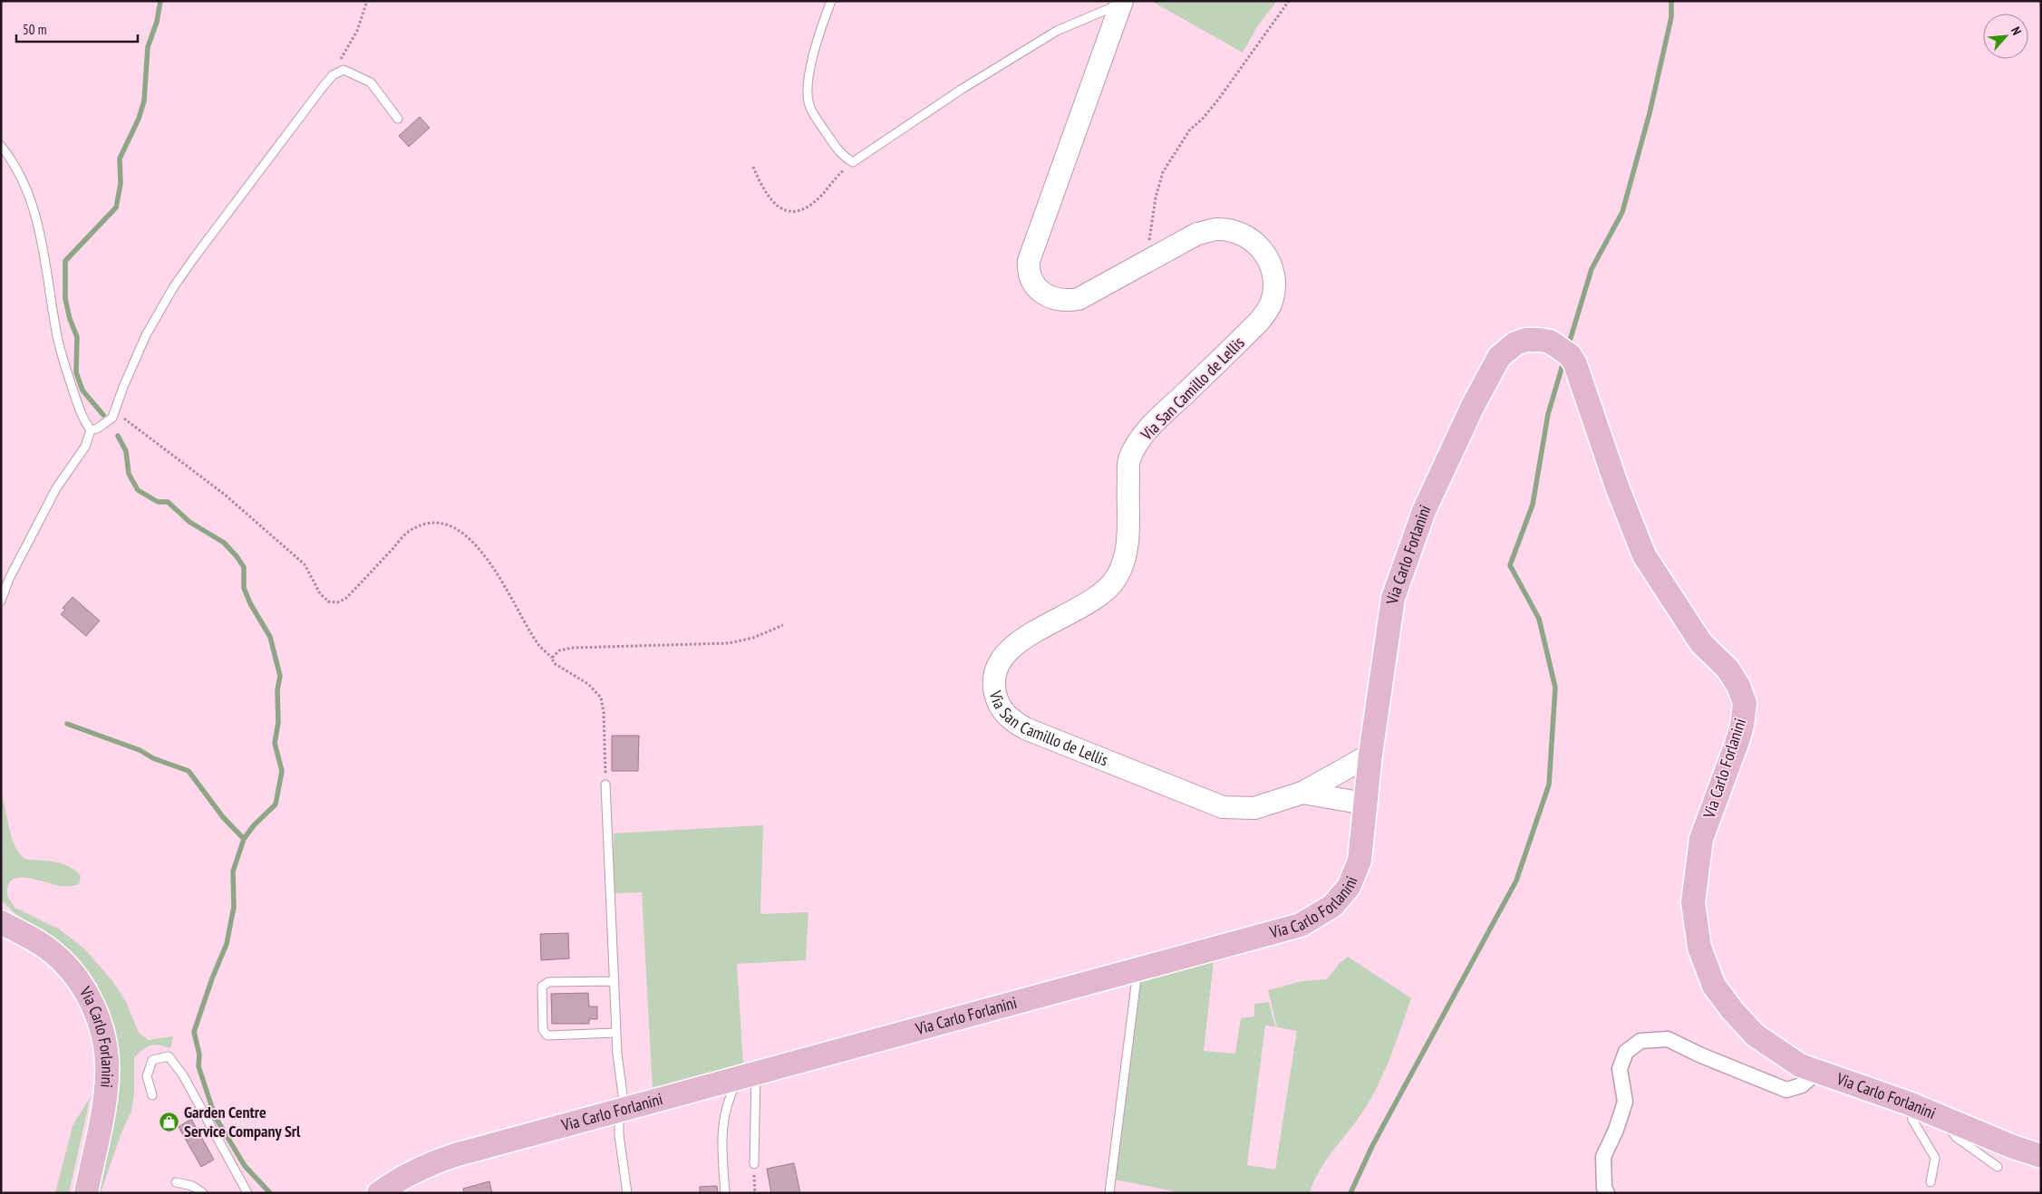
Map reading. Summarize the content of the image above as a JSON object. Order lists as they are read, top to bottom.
{
  "streets": {
    "main road": ["Via San Camillo de Lellis", "Via Carlo Forlanini"]
  },
  "crossings": [
    ["Via San Camillo de Lellis", "Via Carlo Forlanini"]
  ],
  "places": {
    "shop": ["Garden Centre Service Company Srl"]
  },
  "scale_bar": "50 m",
  "north": "top right"
}
